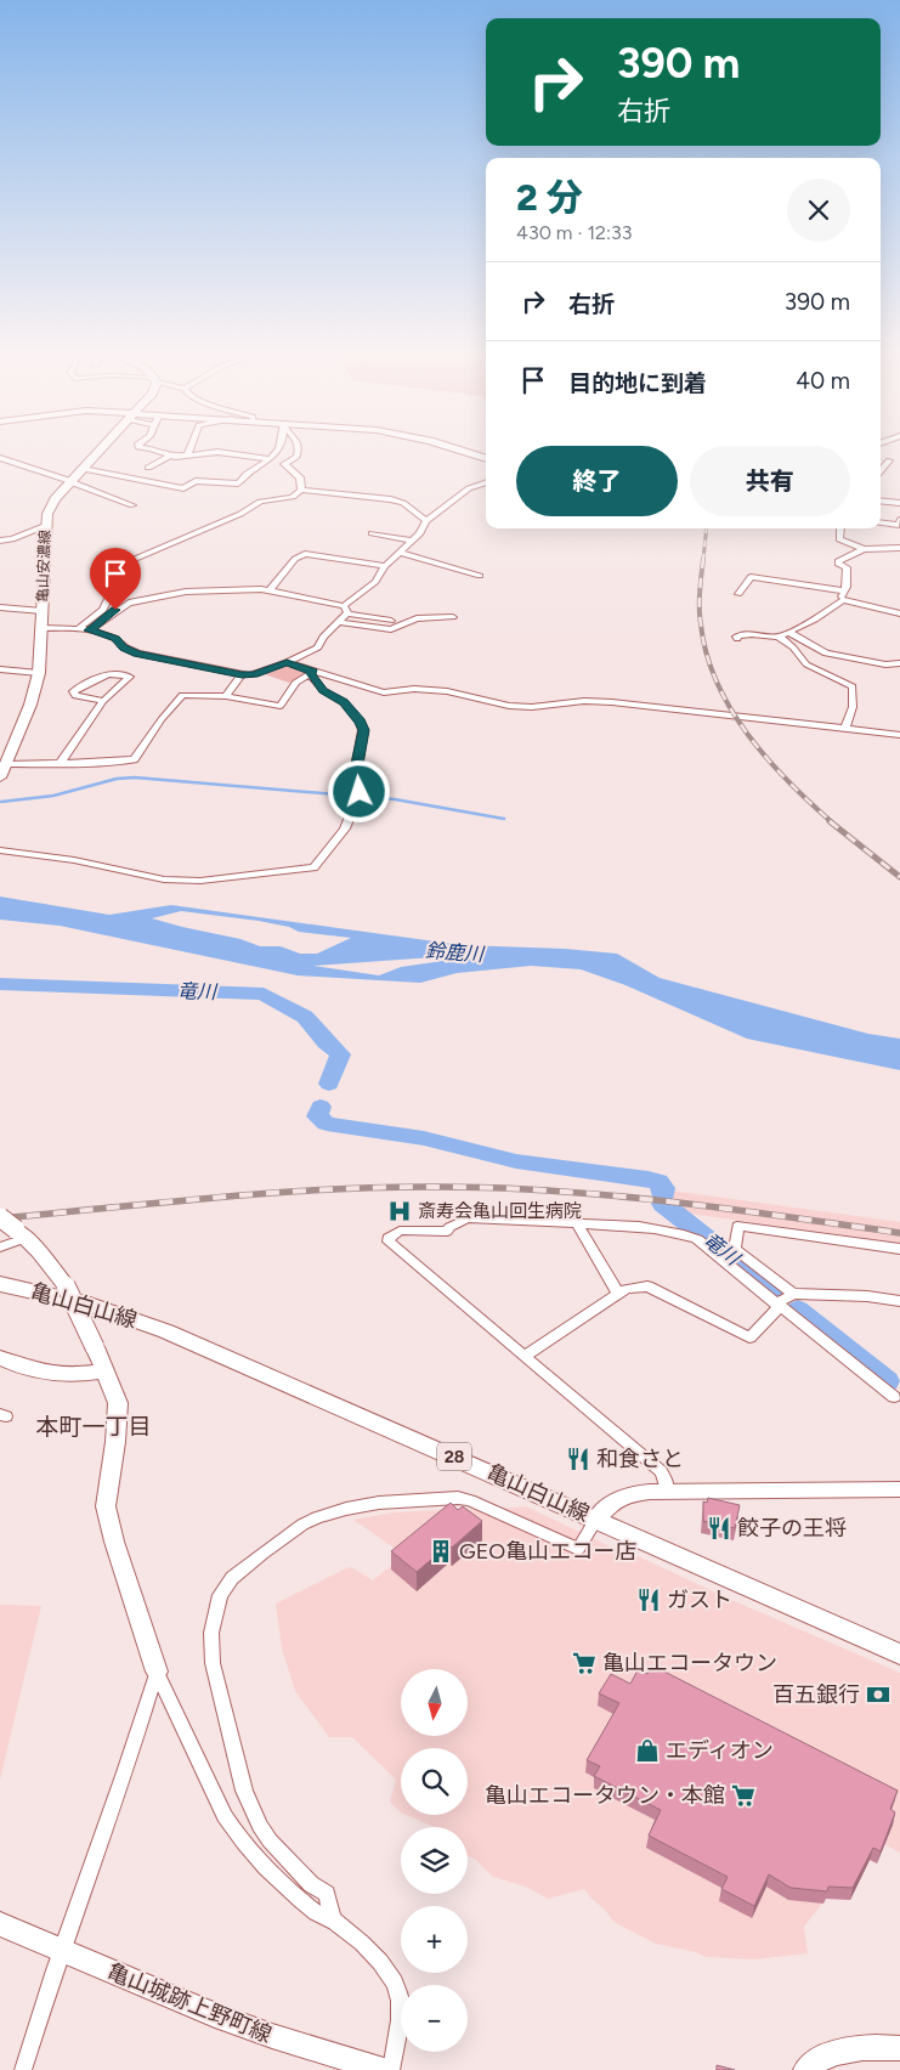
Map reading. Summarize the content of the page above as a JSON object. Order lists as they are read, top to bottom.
{
  "streets": {
    "main road": [
      "亀山安濃線",
      "亀山白山線",
      "28",
      "亀山城跡上野町線"
    ]
  },
  "districts": ["本町一丁目"],
  "water": ["鈴鹿川", "竜川"],
  "places": {
    "hospital": ["斎寿会亀山回生病院"],
    "restaurant": ["和食さと", "餃子の王将", "ガスト"],
    "building": ["GEO亀山エコー店"],
    "supermarket": ["亀山エコータウン", "亀山エコータウン・本館"],
    "bank": ["百五銀行"],
    "shop": ["エディオン"]
  },
  "north": "bottom",
  "page": {
    "turn": ["390 m", "右折"],
    "heading": ["2 分", "430 m · 12:33"],
    "list": [
      {
        "name": "右折",
        "value": "390 m"
      },
      {
        "name": "目的地に到着",
        "value": "40 m"
      }
    ],
    "buttons": ["終了", "共有"],
    "map_buttons": ["+", "−"]
  }
}
